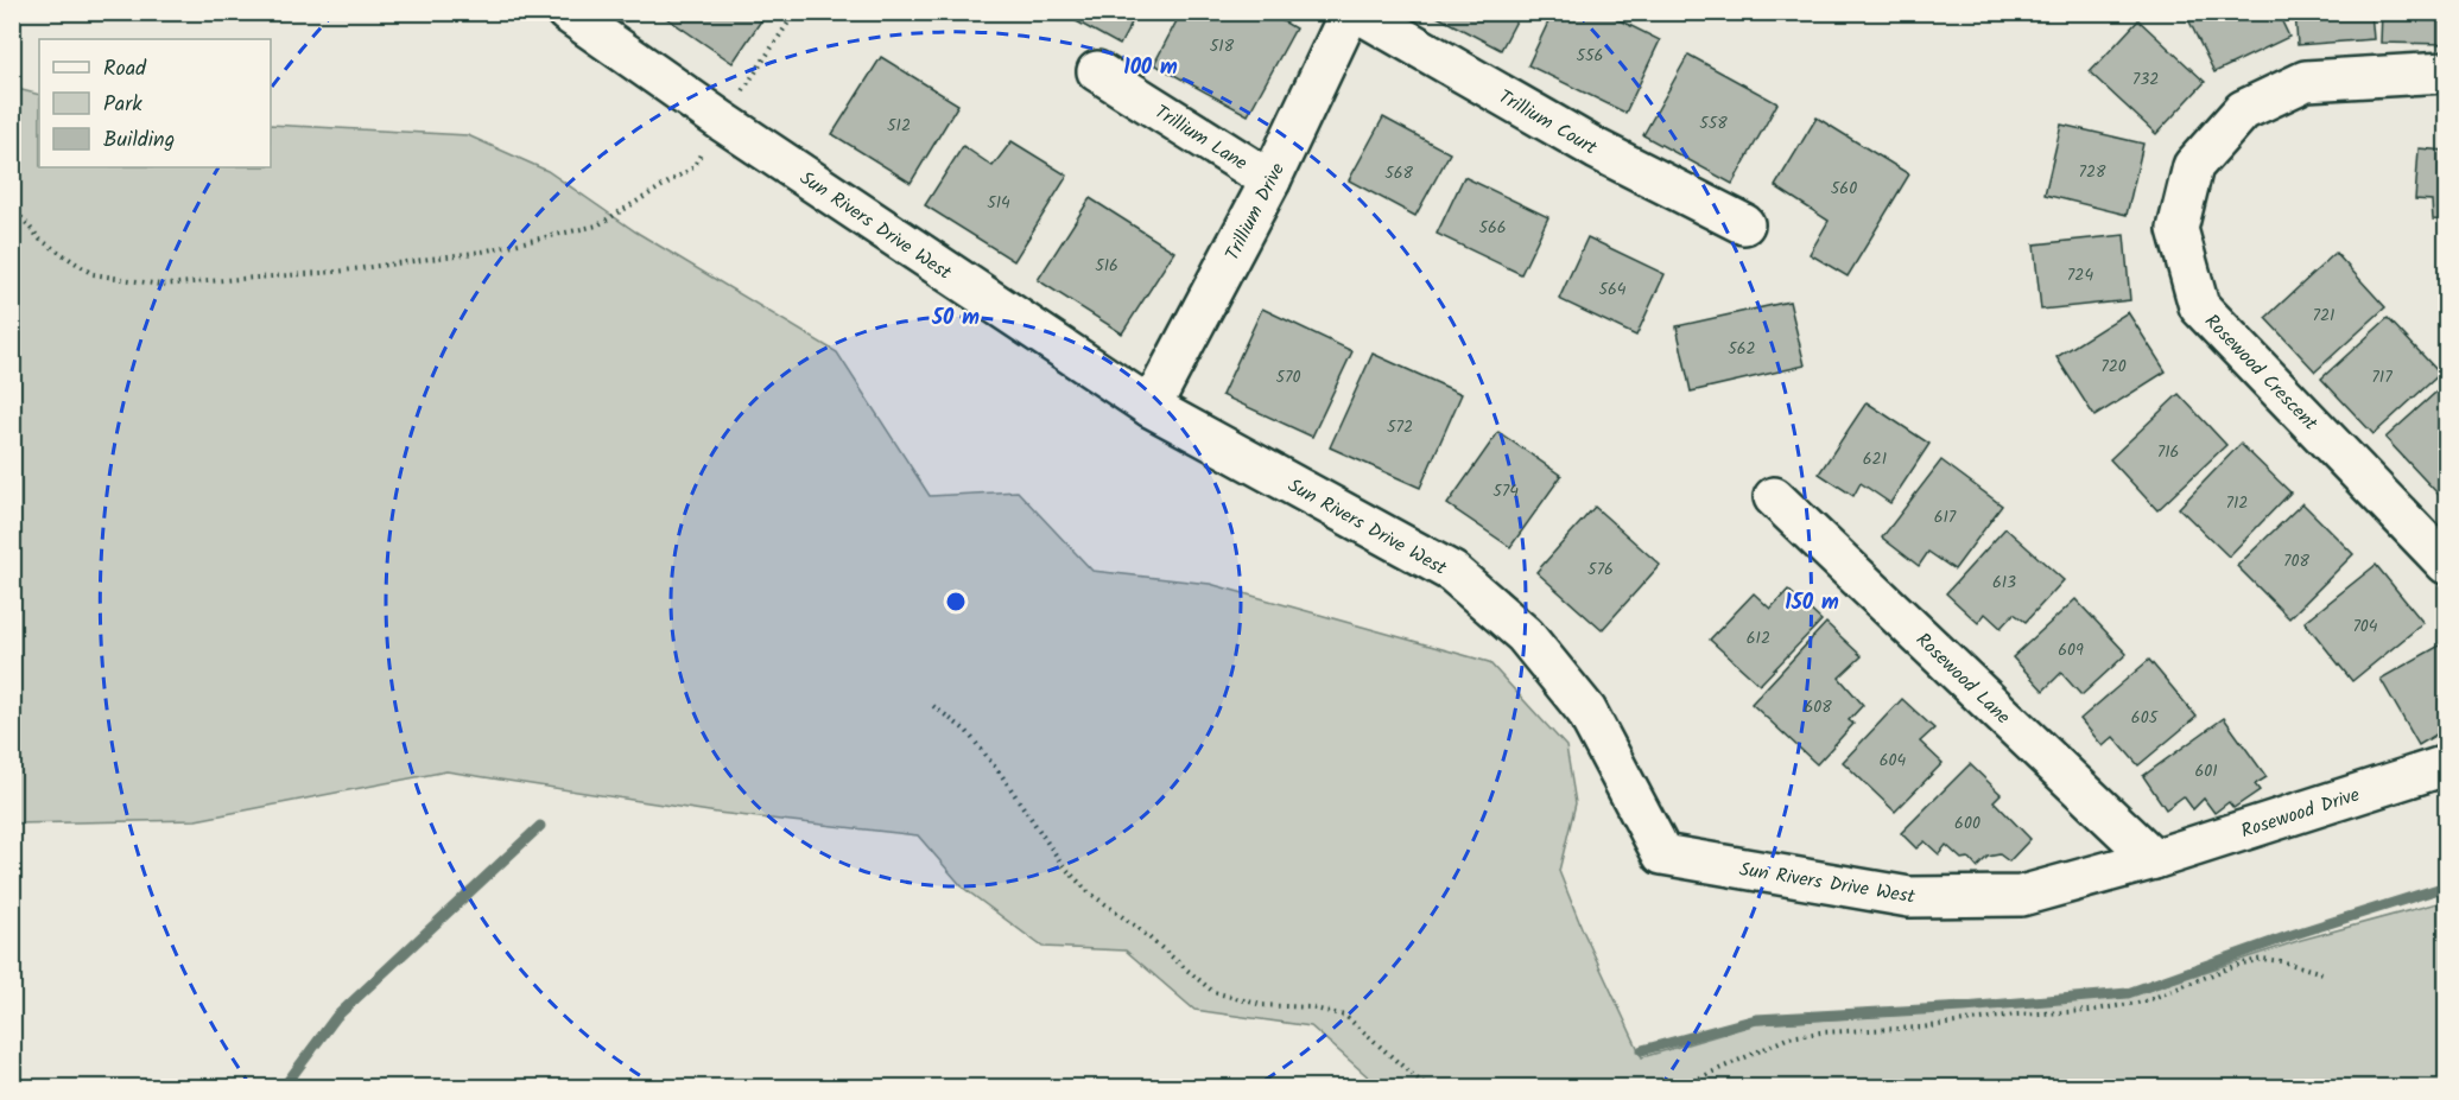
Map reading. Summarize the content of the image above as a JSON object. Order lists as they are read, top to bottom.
{
  "streets": {
    "street": [
      "Trillium Court",
      "Trillium Lane",
      "Trillium Drive",
      "Sun Rivers Drive West",
      "Rosewood Crescent",
      "Rosewood Lane",
      "Rosewood Drive"
    ]
  },
  "crossings": [
    ["Trillium Lane", "Trillium Drive"],
    ["Trillium Drive", "Sun Rivers Drive West"],
    ["Sun Rivers Drive West", "Rosewood Lane"],
    ["Sun Rivers Drive West", "Rosewood Drive"],
    ["Rosewood Lane", "Rosewood Drive"]
  ],
  "house_numbers": [
    "518",
    "556",
    "732",
    "558",
    "512",
    "728",
    "568",
    "560",
    "514",
    "566",
    "516",
    "724",
    "564",
    "721",
    "562",
    "720",
    "570",
    "717",
    "572",
    "716",
    "621",
    "574",
    "712",
    "617",
    "708",
    "576",
    "613",
    "704",
    "612",
    "609",
    "608",
    "605",
    "604",
    "601",
    "600"
  ],
  "legend": ["Road", "Park", "Building"],
  "rings": ["100 m", "50 m", "150 m"]
}
